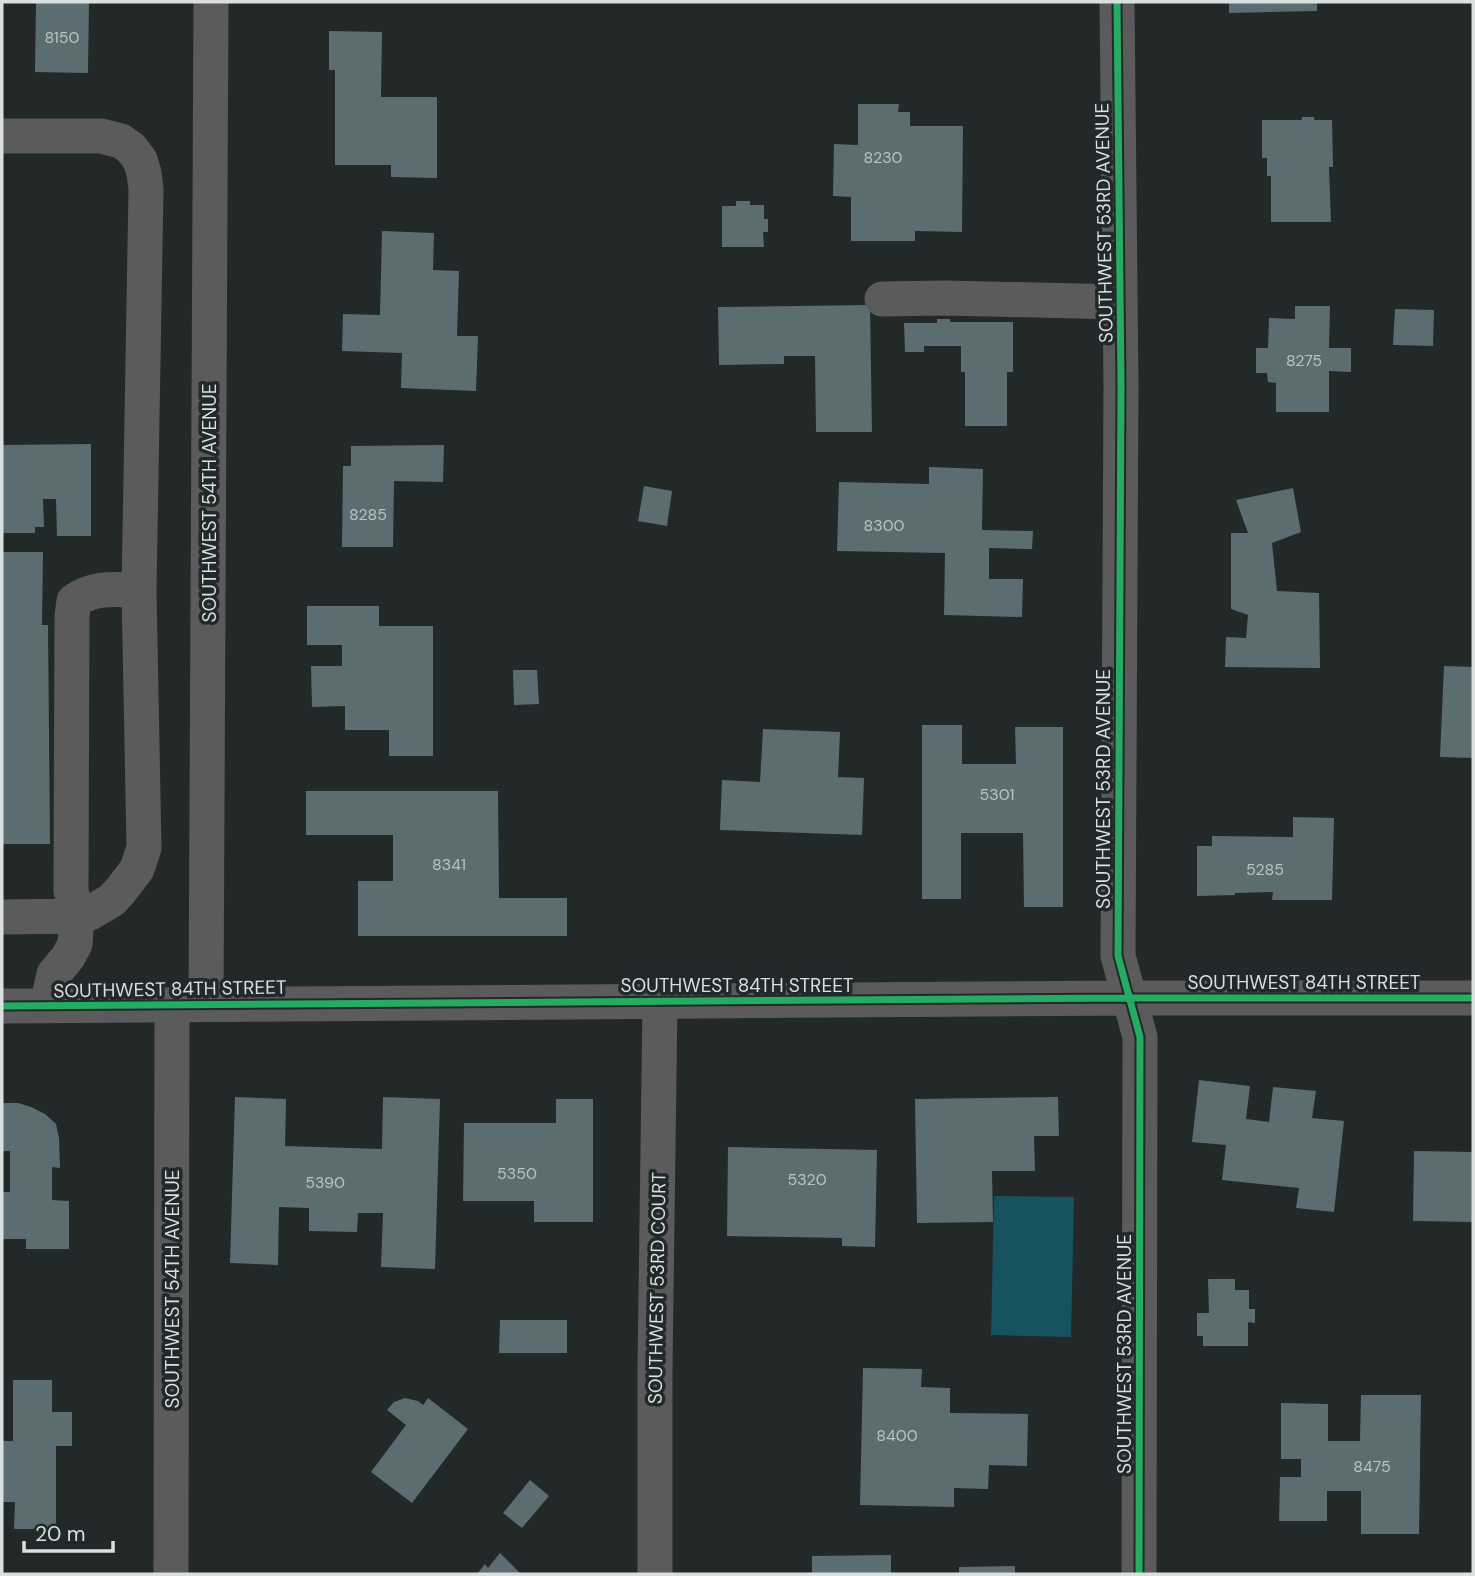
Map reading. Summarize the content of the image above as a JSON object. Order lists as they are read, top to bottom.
{
  "streets": {
    "street": [
      "SOUTHWEST 53RD AVENUE",
      "SOUTHWEST 54TH AVENUE",
      "SOUTHWEST 84TH STREET",
      "SOUTHWEST 53RD COURT"
    ]
  },
  "crossings": [
    ["SOUTHWEST 53RD AVENUE", "SOUTHWEST 84TH STREET"],
    ["SOUTHWEST 54TH AVENUE", "SOUTHWEST 84TH STREET"],
    ["SOUTHWEST 84TH STREET", "SOUTHWEST 53RD COURT"]
  ],
  "house_numbers": [
    "8150",
    "8230",
    "8275",
    "8285",
    "8300",
    "5301",
    "8341",
    "5285",
    "5350",
    "5320",
    "5390",
    "8400",
    "8475"
  ],
  "scale_bar": "20 m"
}
